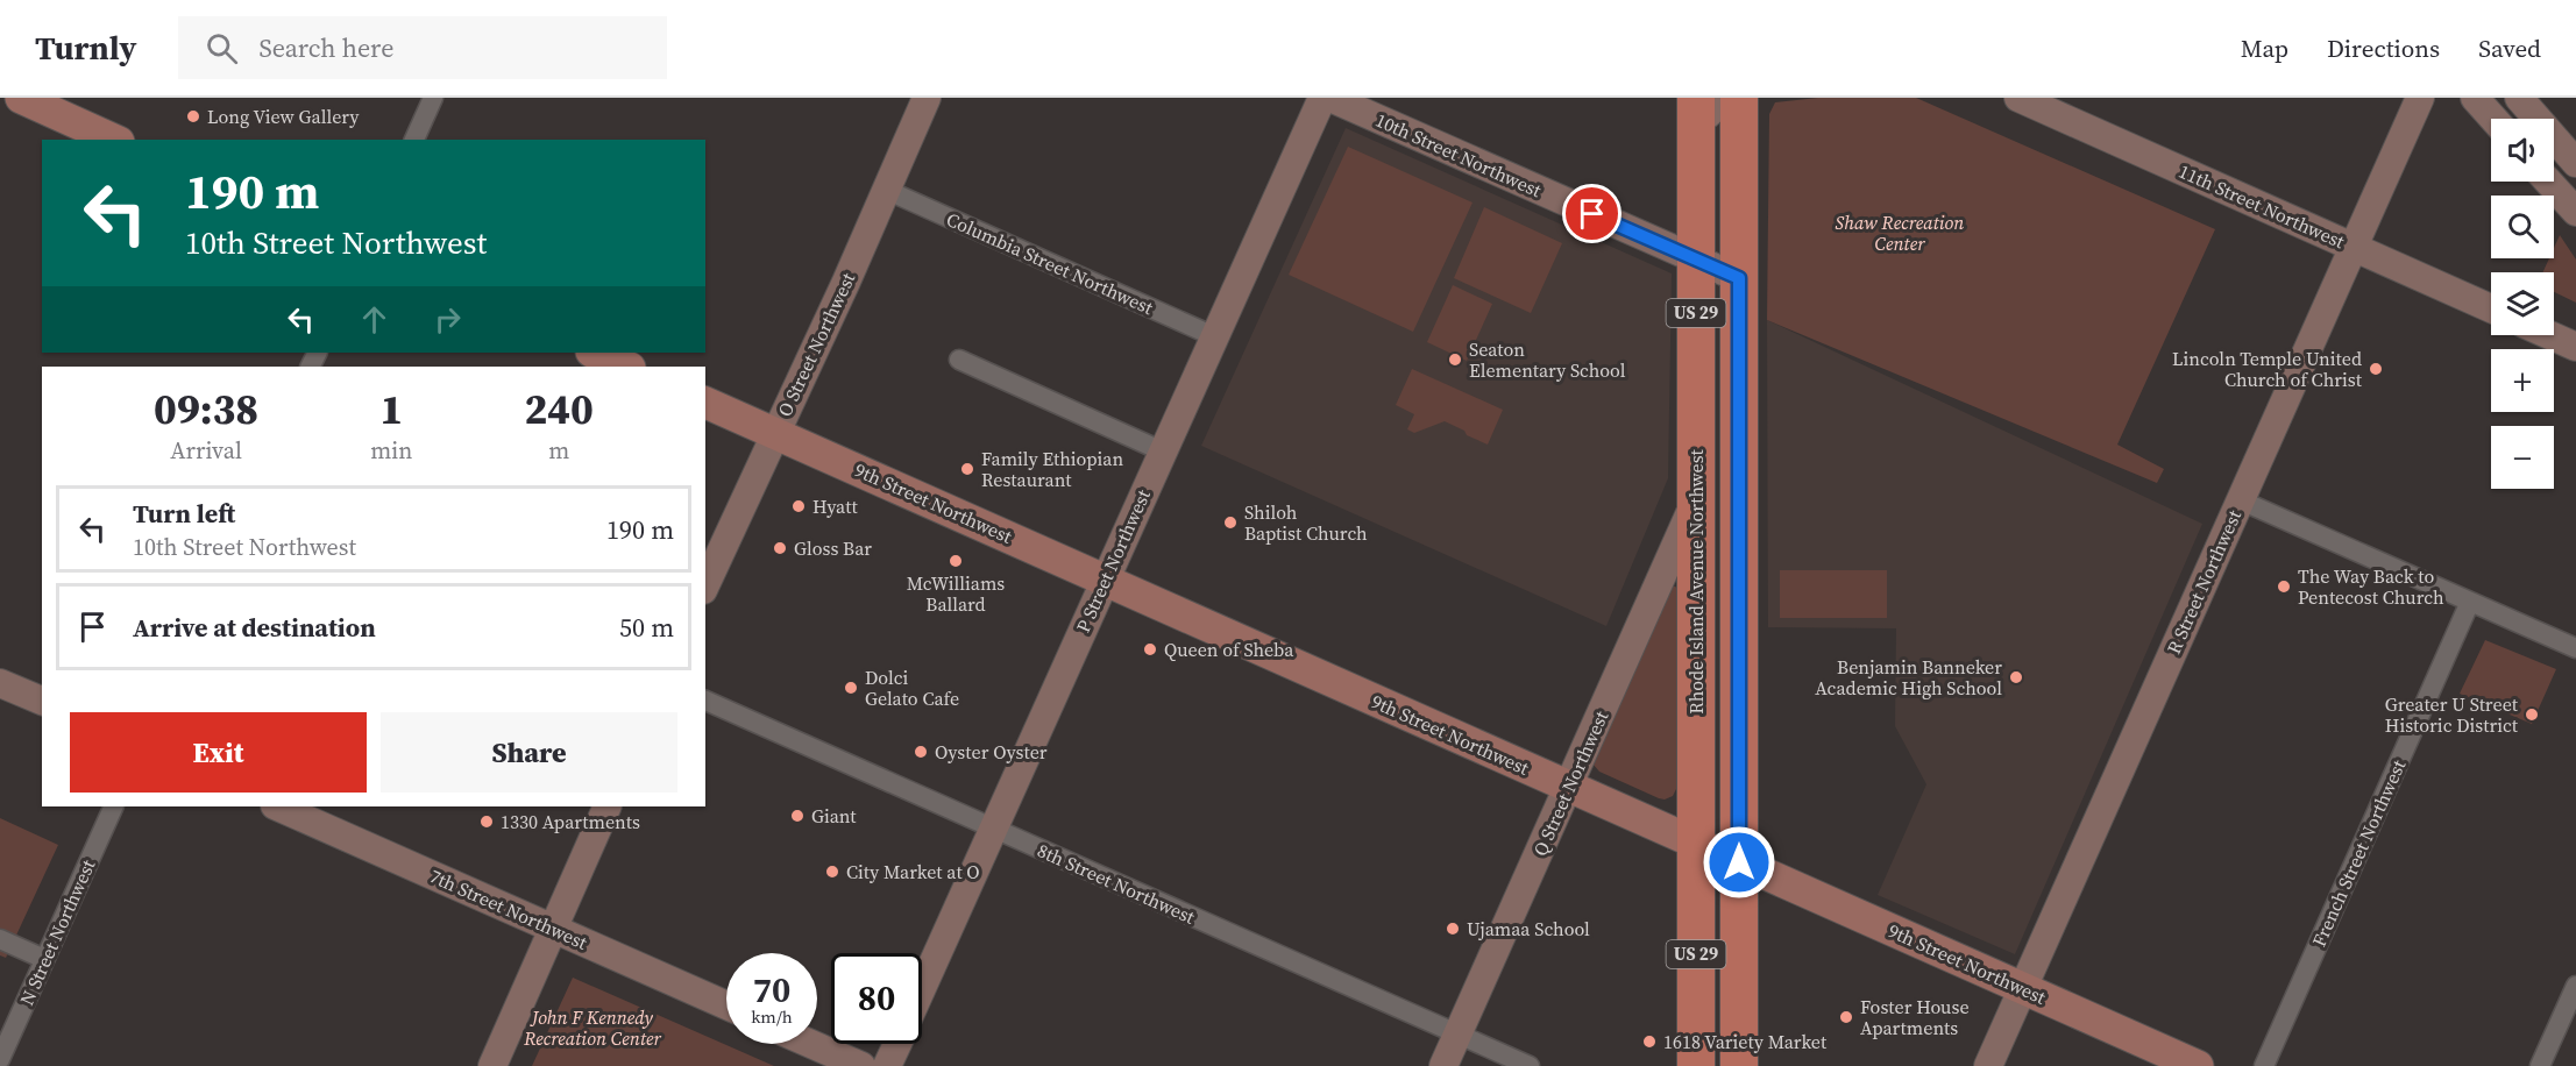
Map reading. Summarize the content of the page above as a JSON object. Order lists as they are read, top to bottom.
{
  "streets": {
    "highway": ["US 29", "Rhode Island Avenue Northwest"],
    "main road": ["9th Street Northwest"],
    "street": [
      "10th Street Northwest",
      "11th Street Northwest",
      "Columbia Street Northwest",
      "O Street Northwest",
      "P Street Northwest",
      "R Street Northwest",
      "Q Street Northwest",
      "French Street Northwest",
      "8th Street Northwest",
      "7th Street Northwest",
      "N Street Northwest"
    ]
  },
  "crossings": [
    ["10th Street Northwest", "US 29"],
    ["10th Street Northwest", "Rhode Island Avenue Northwest"],
    ["11th Street Northwest", "R Street Northwest"],
    ["Columbia Street Northwest", "O Street Northwest"],
    ["Columbia Street Northwest", "P Street Northwest"],
    ["US 29", "9th Street Northwest"],
    ["O Street Northwest", "9th Street Northwest"],
    ["9th Street Northwest", "P Street Northwest"],
    ["9th Street Northwest", "Rhode Island Avenue Northwest"],
    ["9th Street Northwest", "R Street Northwest"],
    ["9th Street Northwest", "Q Street Northwest"],
    ["P Street Northwest", "8th Street Northwest"],
    ["Rhode Island Avenue Northwest", "Q Street Northwest"],
    ["Q Street Northwest", "8th Street Northwest"]
  ],
  "parks": ["Shaw Recreation Center", "John F Kennedy Recreation Center"],
  "places": [
    "Long View Gallery",
    "Seaton Elementary School",
    "Lincoln Temple United Church of Christ",
    "Family Ethiopian Restaurant",
    "Hyatt",
    "Shiloh Baptist Church",
    "Gloss Bar",
    "McWilliams Ballard",
    "The Way Back to Pentecost Church",
    "Queen of Sheba",
    "Benjamin Banneker Academic High School",
    "Dolci Gelato Cafe",
    "Greater U Street Historic District",
    "Oyster Oyster",
    "Giant",
    "1330 Apartments",
    "City Market at O",
    "Ujamaa School",
    "Foster House Apartments",
    "1618 Variety Market"
  ],
  "page": {
    "header": "Turnly",
    "search": "Search here",
    "nav": ["Map", "Directions", "Saved"],
    "map_buttons": ["+", "−"],
    "turn": ["190 m", "10th Street Northwest"],
    "eta": [
      "09:38",
      "Arrival",
      "1",
      "min",
      "240",
      "m"
    ],
    "list": [
      {
        "name": "Turn left",
        "note": "10th Street Northwest",
        "value": "190 m"
      },
      {
        "name": "Arrive at destination",
        "value": "50 m"
      }
    ],
    "buttons": ["Exit", "Share"],
    "speed": "70 km/h",
    "limit": "80"
  }
}
